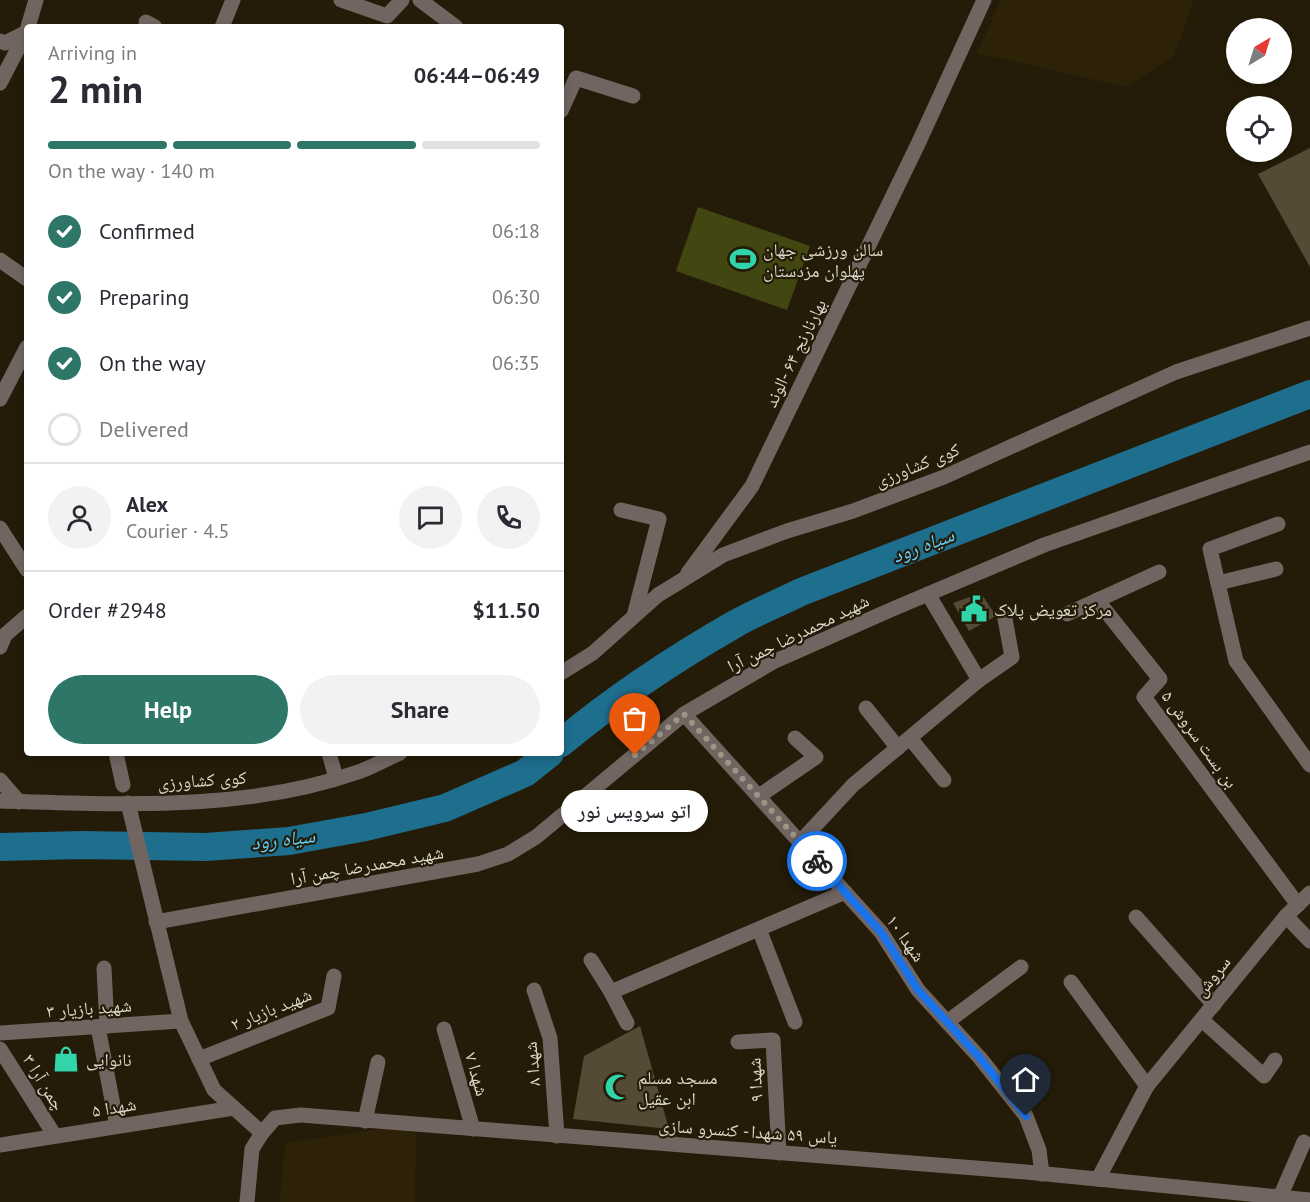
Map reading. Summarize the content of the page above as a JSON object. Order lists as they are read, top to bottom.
{
  "streets": {
    "street": [
      "بهارنارنج ۶۴ -الوند",
      "کوی کشاورزی",
      "شهید محمدرضا چمن آرا",
      "بن بست سروش ۵",
      "شهدا ۱۰",
      "سروش",
      "شهید بازیار ۳",
      "شهید بازیار ۲",
      "شهدا ۸",
      "شهدا ۷",
      "شهدا ۹",
      "چمن آرا ۳",
      "شهدا ۵",
      "یاس ۵۹ شهدا - کنسرو سازی"
    ]
  },
  "crossings": [
    ["بهارنارنج ۶۴ -الوند", "کوی کشاورزی"],
    ["شهید محمدرضا چمن آرا", "شهدا ۱۰"],
    ["بن بست سروش ۵", "سروش"],
    ["شهدا ۱۰", "یاس ۵۹ شهدا - کنسرو سازی"],
    ["سروش", "یاس ۵۹ شهدا - کنسرو سازی"],
    ["شهدا ۸", "یاس ۵۹ شهدا - کنسرو سازی"],
    ["شهدا ۷", "یاس ۵۹ شهدا - کنسرو سازی"],
    ["شهدا ۹", "یاس ۵۹ شهدا - کنسرو سازی"],
    ["چمن آرا ۳", "شهدا ۵"]
  ],
  "water": ["سیاه رود"],
  "places": {
    "sports": ["سالن ورزشی جهان پهلوان مزدستان"],
    "public building": ["مرکز تعویض پلاک"],
    "other": ["اتو سرویس نور"],
    "shop": ["نانوایی"],
    "mosque": ["مسجد مسلم ابن عقیل"]
  },
  "north": "top right",
  "page": {
    "heading": ["2 min", "Arriving in", "06:44–06:49"],
    "panel": [
      "Alex",
      "Courier · 4.5",
      "Order #2948",
      "$11.50"
    ],
    "bar": "On the way · 140 m",
    "list": [
      ["Confirmed", "06:18"],
      ["Preparing", "06:30"],
      ["On the way", "06:35"],
      "Delivered"
    ],
    "buttons": ["Help", "Share"],
    "bubble": "اتو سرویس نور"
  }
}
